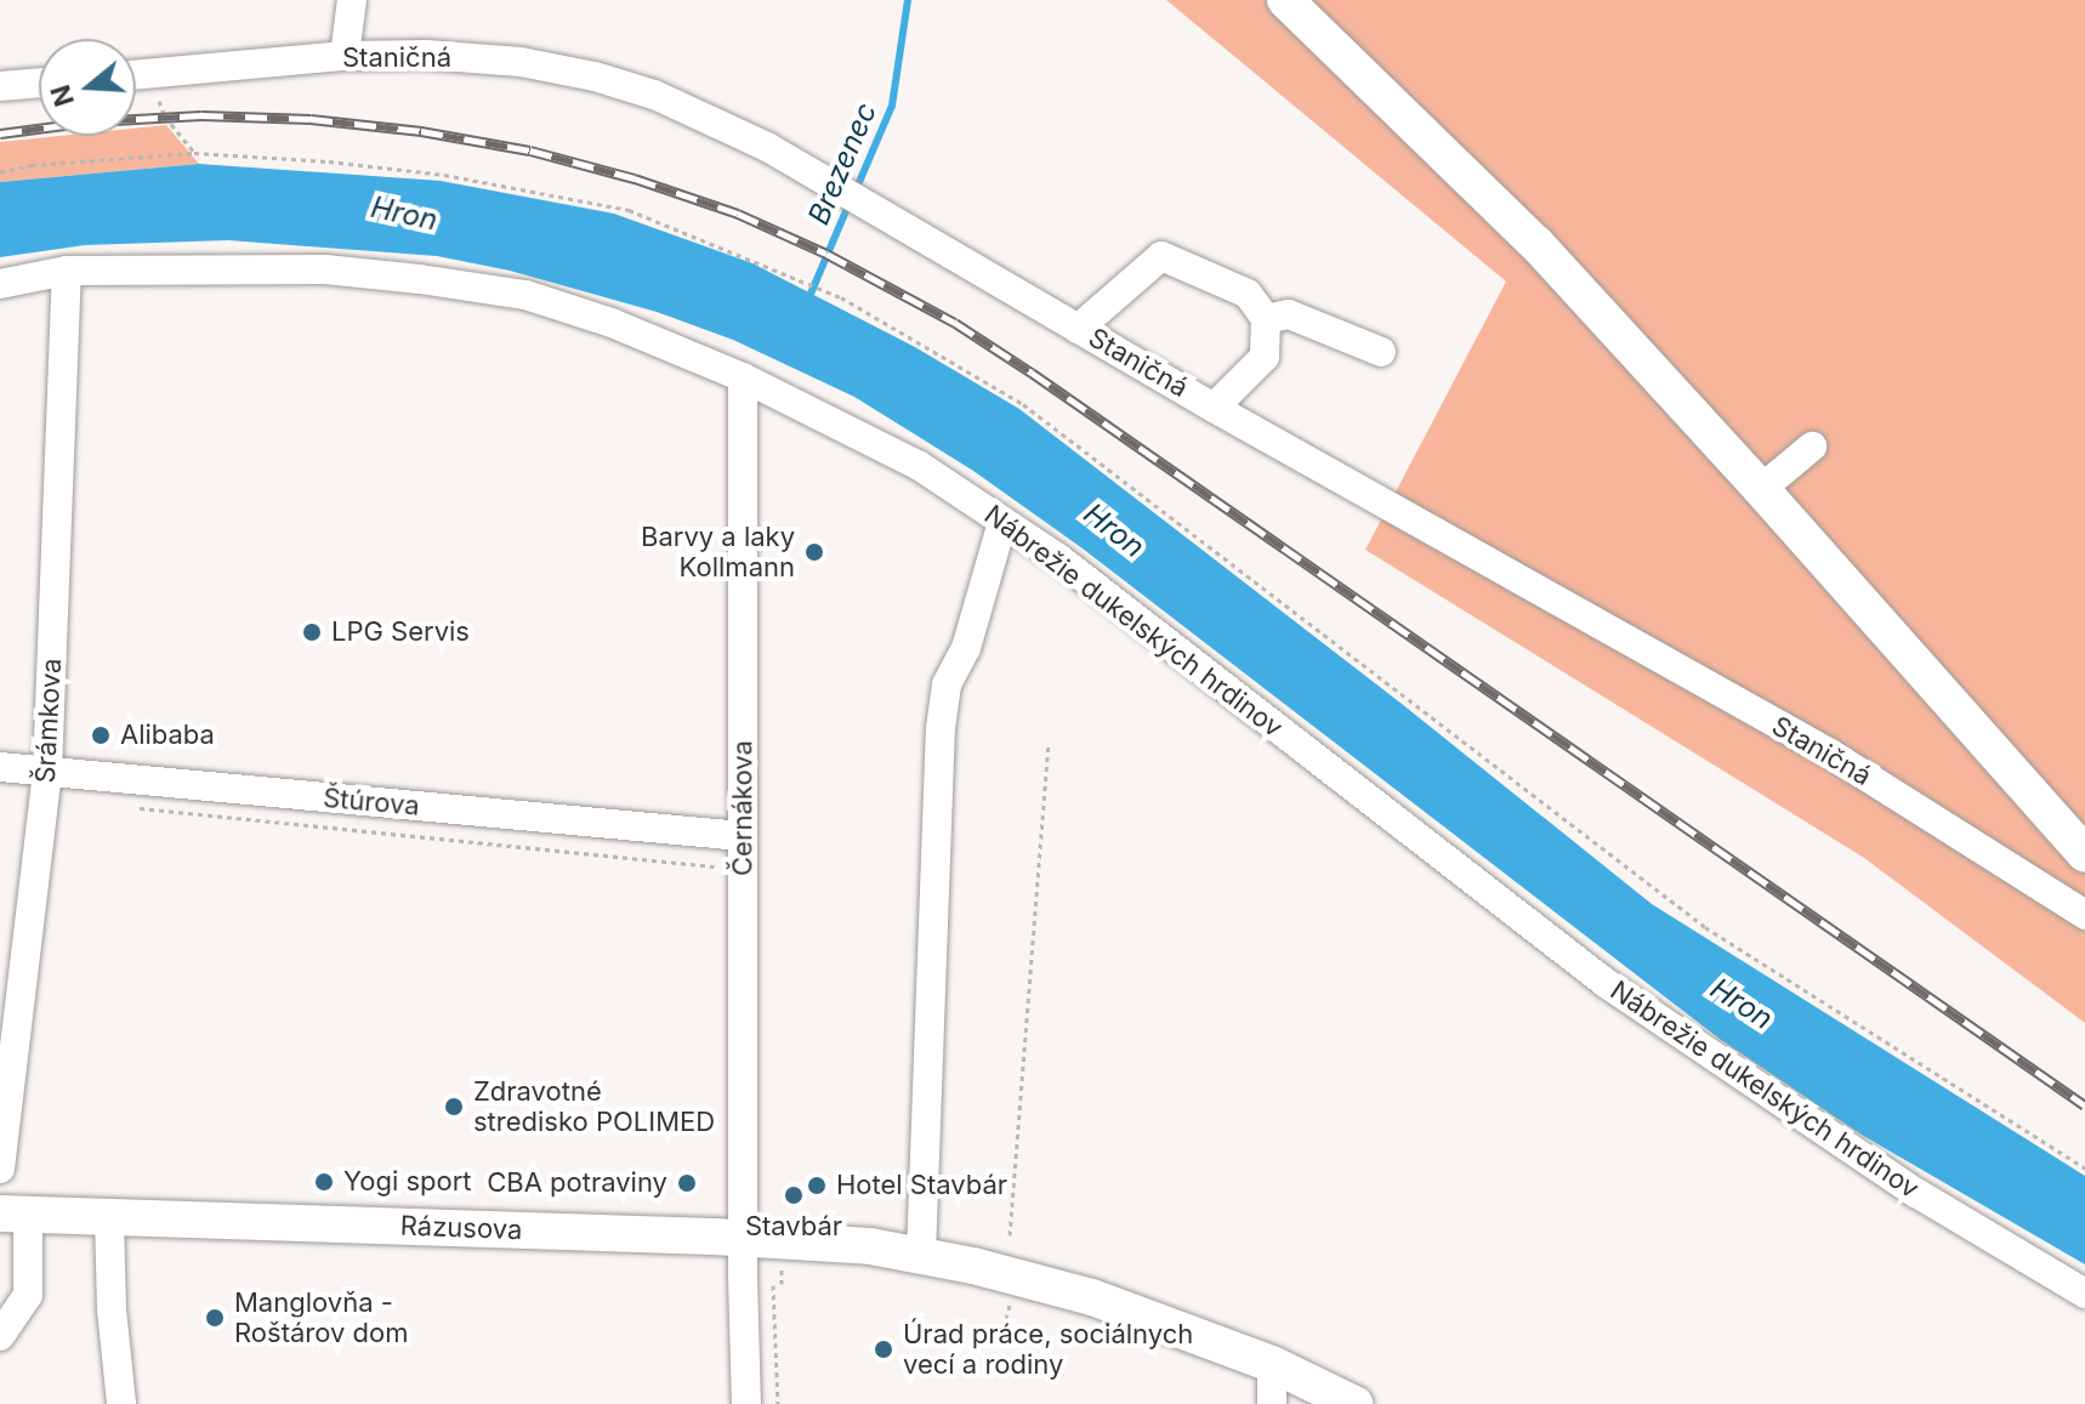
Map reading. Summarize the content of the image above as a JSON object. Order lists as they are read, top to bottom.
{
  "streets": {
    "main road": ["Rázusova"],
    "street": [
      "Staničná",
      "Nábrežie dukelských hrdinov",
      "Šrámkova",
      "Štúrova",
      "Černákova"
    ]
  },
  "crossings": [
    ["Nábrežie dukelských hrdinov", "Šrámkova"],
    ["Nábrežie dukelských hrdinov", "Černákova"],
    ["Šrámkova", "Štúrova"],
    ["Štúrova", "Černákova"],
    ["Černákova", "Rázusova"]
  ],
  "water": ["Brezenec", "Hron"],
  "places": [
    "Barvy a laky Kollmann",
    "LPG Servis",
    "Alibaba",
    "Zdravotné stredisko POLIMED",
    "Yogi sport",
    "CBA potraviny",
    "Hotel Stavbár",
    "Stavbár",
    "Manglovňa - Roštárov dom",
    "Úrad práce, sociálnych vecí a rodiny"
  ],
  "north": "left"
}
